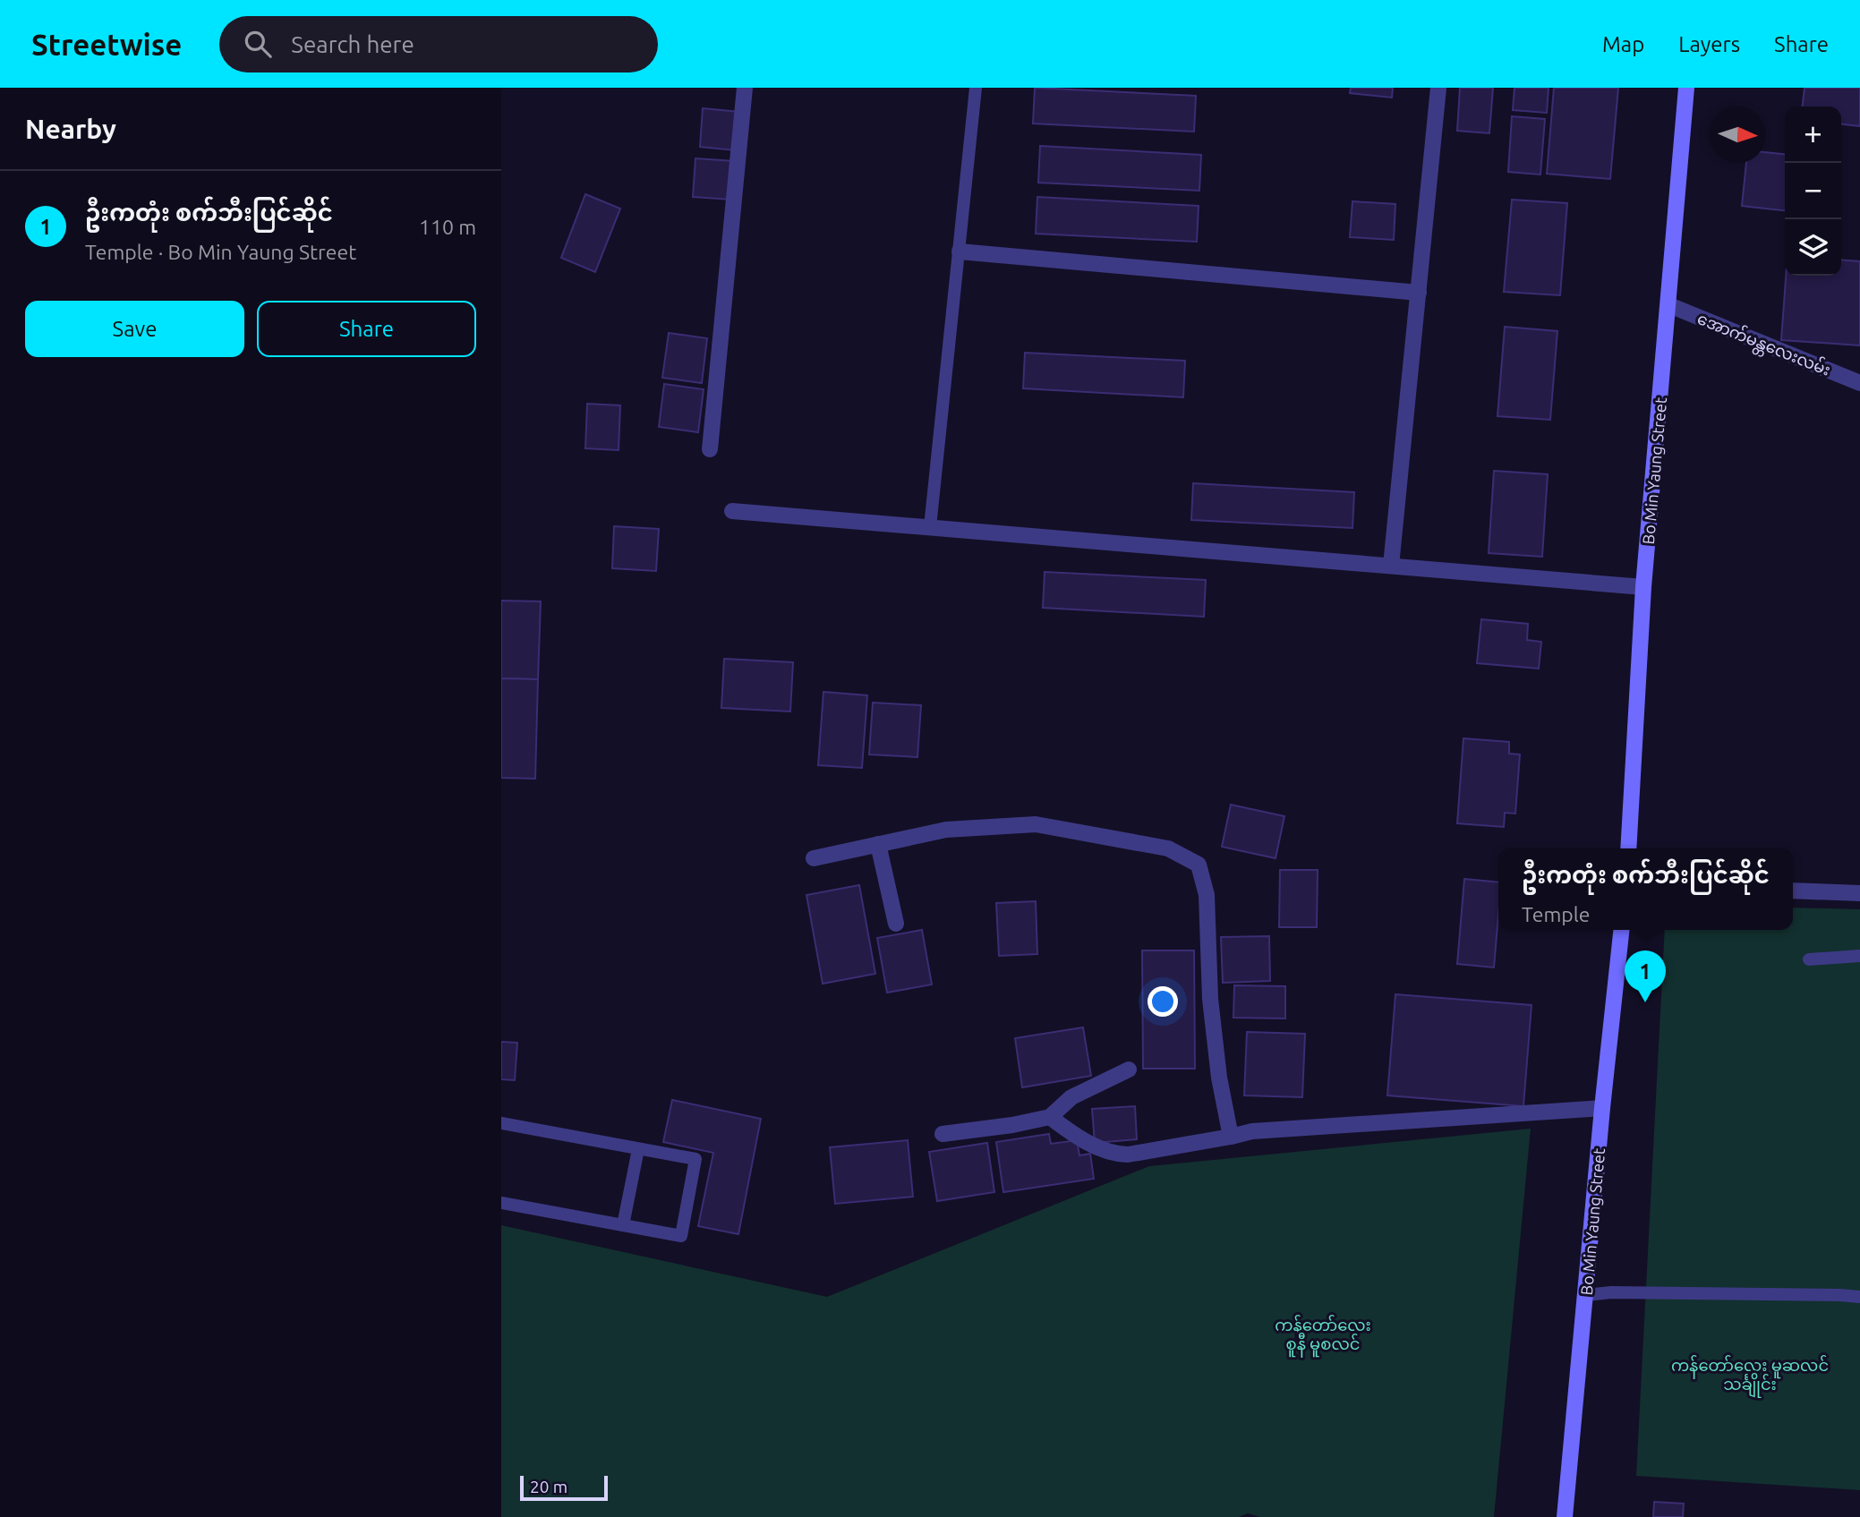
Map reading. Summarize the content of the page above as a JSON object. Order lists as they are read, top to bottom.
{
  "streets": {
    "main road": ["Bo Min Yaung Street"],
    "street": ["အောက်မန္တလေးလမ်း"]
  },
  "crossings": [
    ["အောက်မန္တလေးလမ်း", "Bo Min Yaung Street"]
  ],
  "parks": ["ကန်တော်လေး စူနီ မူစလင်", "ကန်တော်လေး မူဆလင် သင်္ချိုင်း"],
  "scale_bar": "20 m",
  "north": "right",
  "page": {
    "header": "Streetwise",
    "search": "Search here",
    "nav": ["Map", "Layers", "Share"],
    "heading": "Nearby",
    "map_buttons": ["+", "−"],
    "list": [
      {
        "mark": "1",
        "name": "ဦးကတုံး စက်ဘီးပြင်ဆိုင်",
        "note": "Temple · Bo Min Yaung Street",
        "value": "110 m"
      }
    ],
    "buttons": ["Save", "Share"],
    "popup": ["ဦးကတုံး စက်ဘီးပြင်ဆိုင်", "Temple"],
    "pins": "1",
    "scale": "20 m"
  }
}
